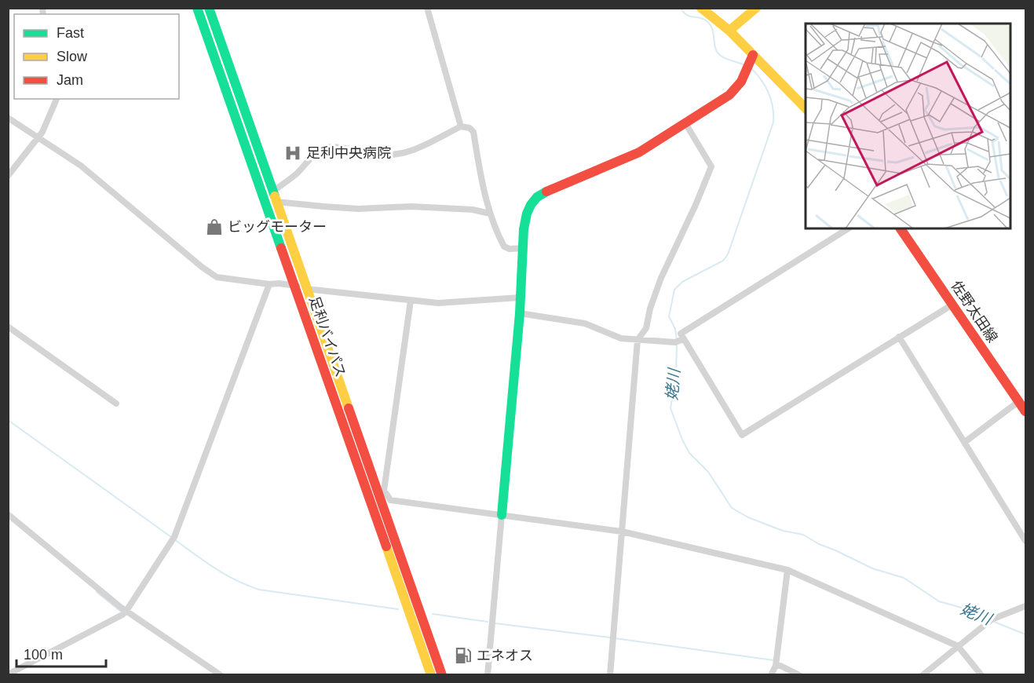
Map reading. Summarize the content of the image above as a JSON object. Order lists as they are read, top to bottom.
{
  "streets": {
    "main road": ["佐野太田線", "足利バイパス"]
  },
  "water": ["姥川"],
  "places": {
    "hospital": ["足利中央病院"],
    "shop": ["ビッグモーター"],
    "fuel station": ["エネオス"]
  },
  "legend": ["Fast", "Slow", "Jam"],
  "scale_bar": "100 m"
}
